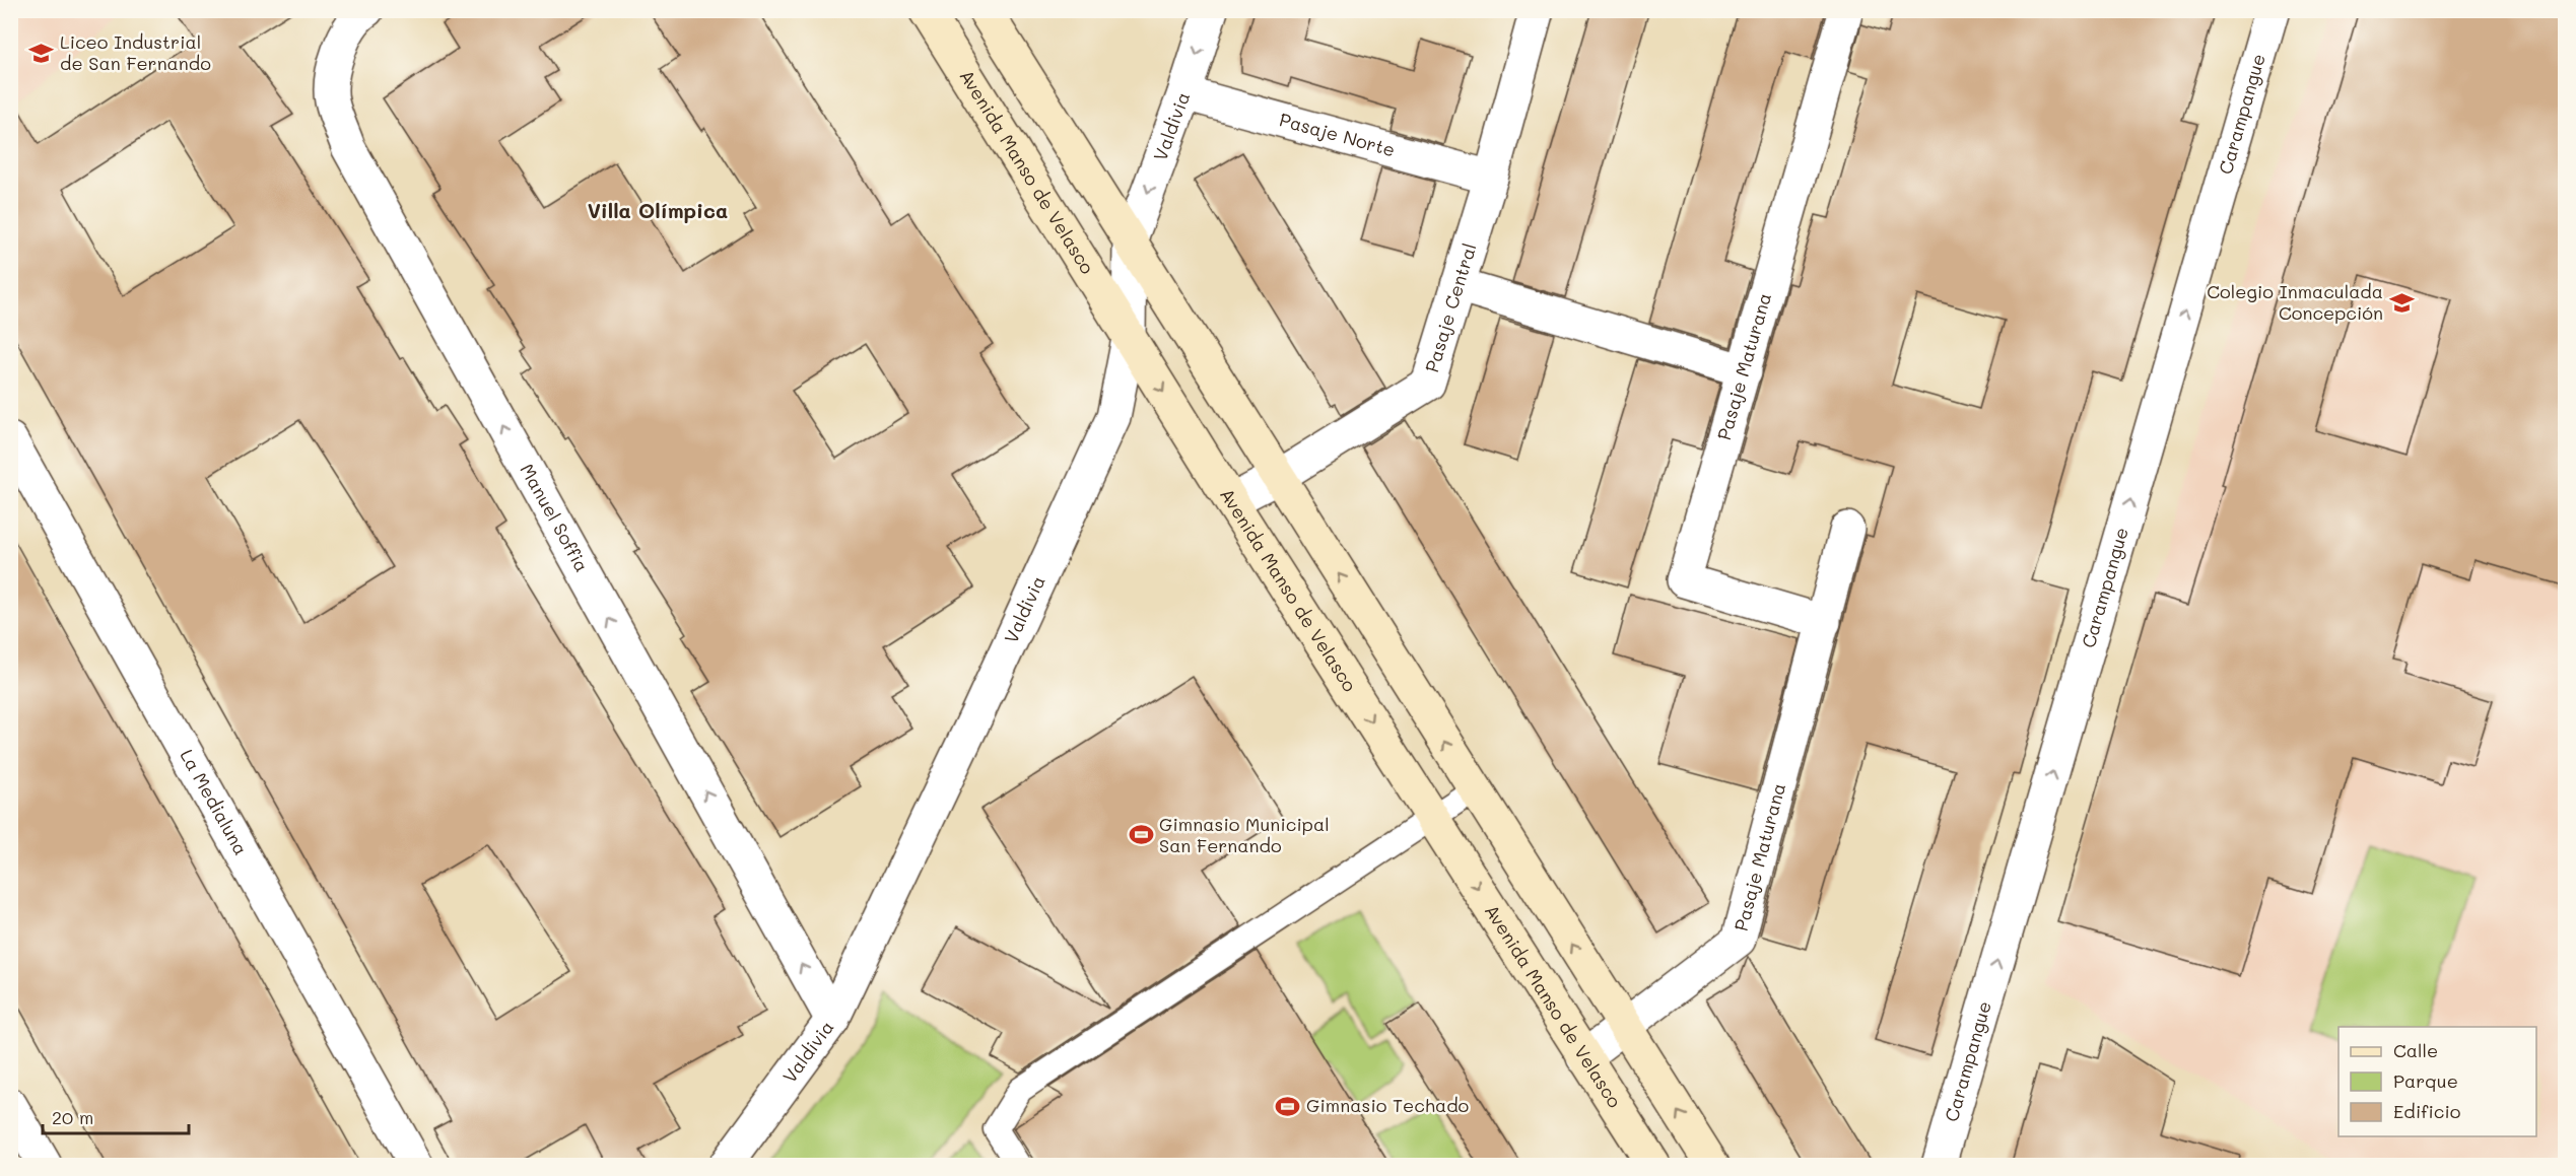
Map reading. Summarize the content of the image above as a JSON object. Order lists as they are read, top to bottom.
{
  "streets": {
    "main road": ["Avenida Manso de Velasco"],
    "street": [
      "Carampangue",
      "Valdivia",
      "Pasaje Norte",
      "Pasaje Central",
      "Pasaje Maturana",
      "Manuel Soffia",
      "La Medialuna"
    ]
  },
  "crossings": [
    ["Valdivia", "Pasaje Norte"],
    ["Valdivia", "Avenida Manso de Velasco"],
    ["Valdivia", "Manuel Soffia"],
    ["Pasaje Norte", "Pasaje Central"],
    ["Avenida Manso de Velasco", "Pasaje Central"],
    ["Avenida Manso de Velasco", "Pasaje Maturana"]
  ],
  "one_way": ["Carampangue", "Manuel Soffia"],
  "districts": ["Villa Olímpica"],
  "places": {
    "school or university": ["Liceo Industrial de San Fernando", "Colegio Inmaculada Concepción"],
    "sports": ["Gimnasio Municipal San Fernando", "Gimnasio Techado"]
  },
  "legend": ["Calle", "Parque", "Edificio"],
  "scale_bar": "20 m"
}
